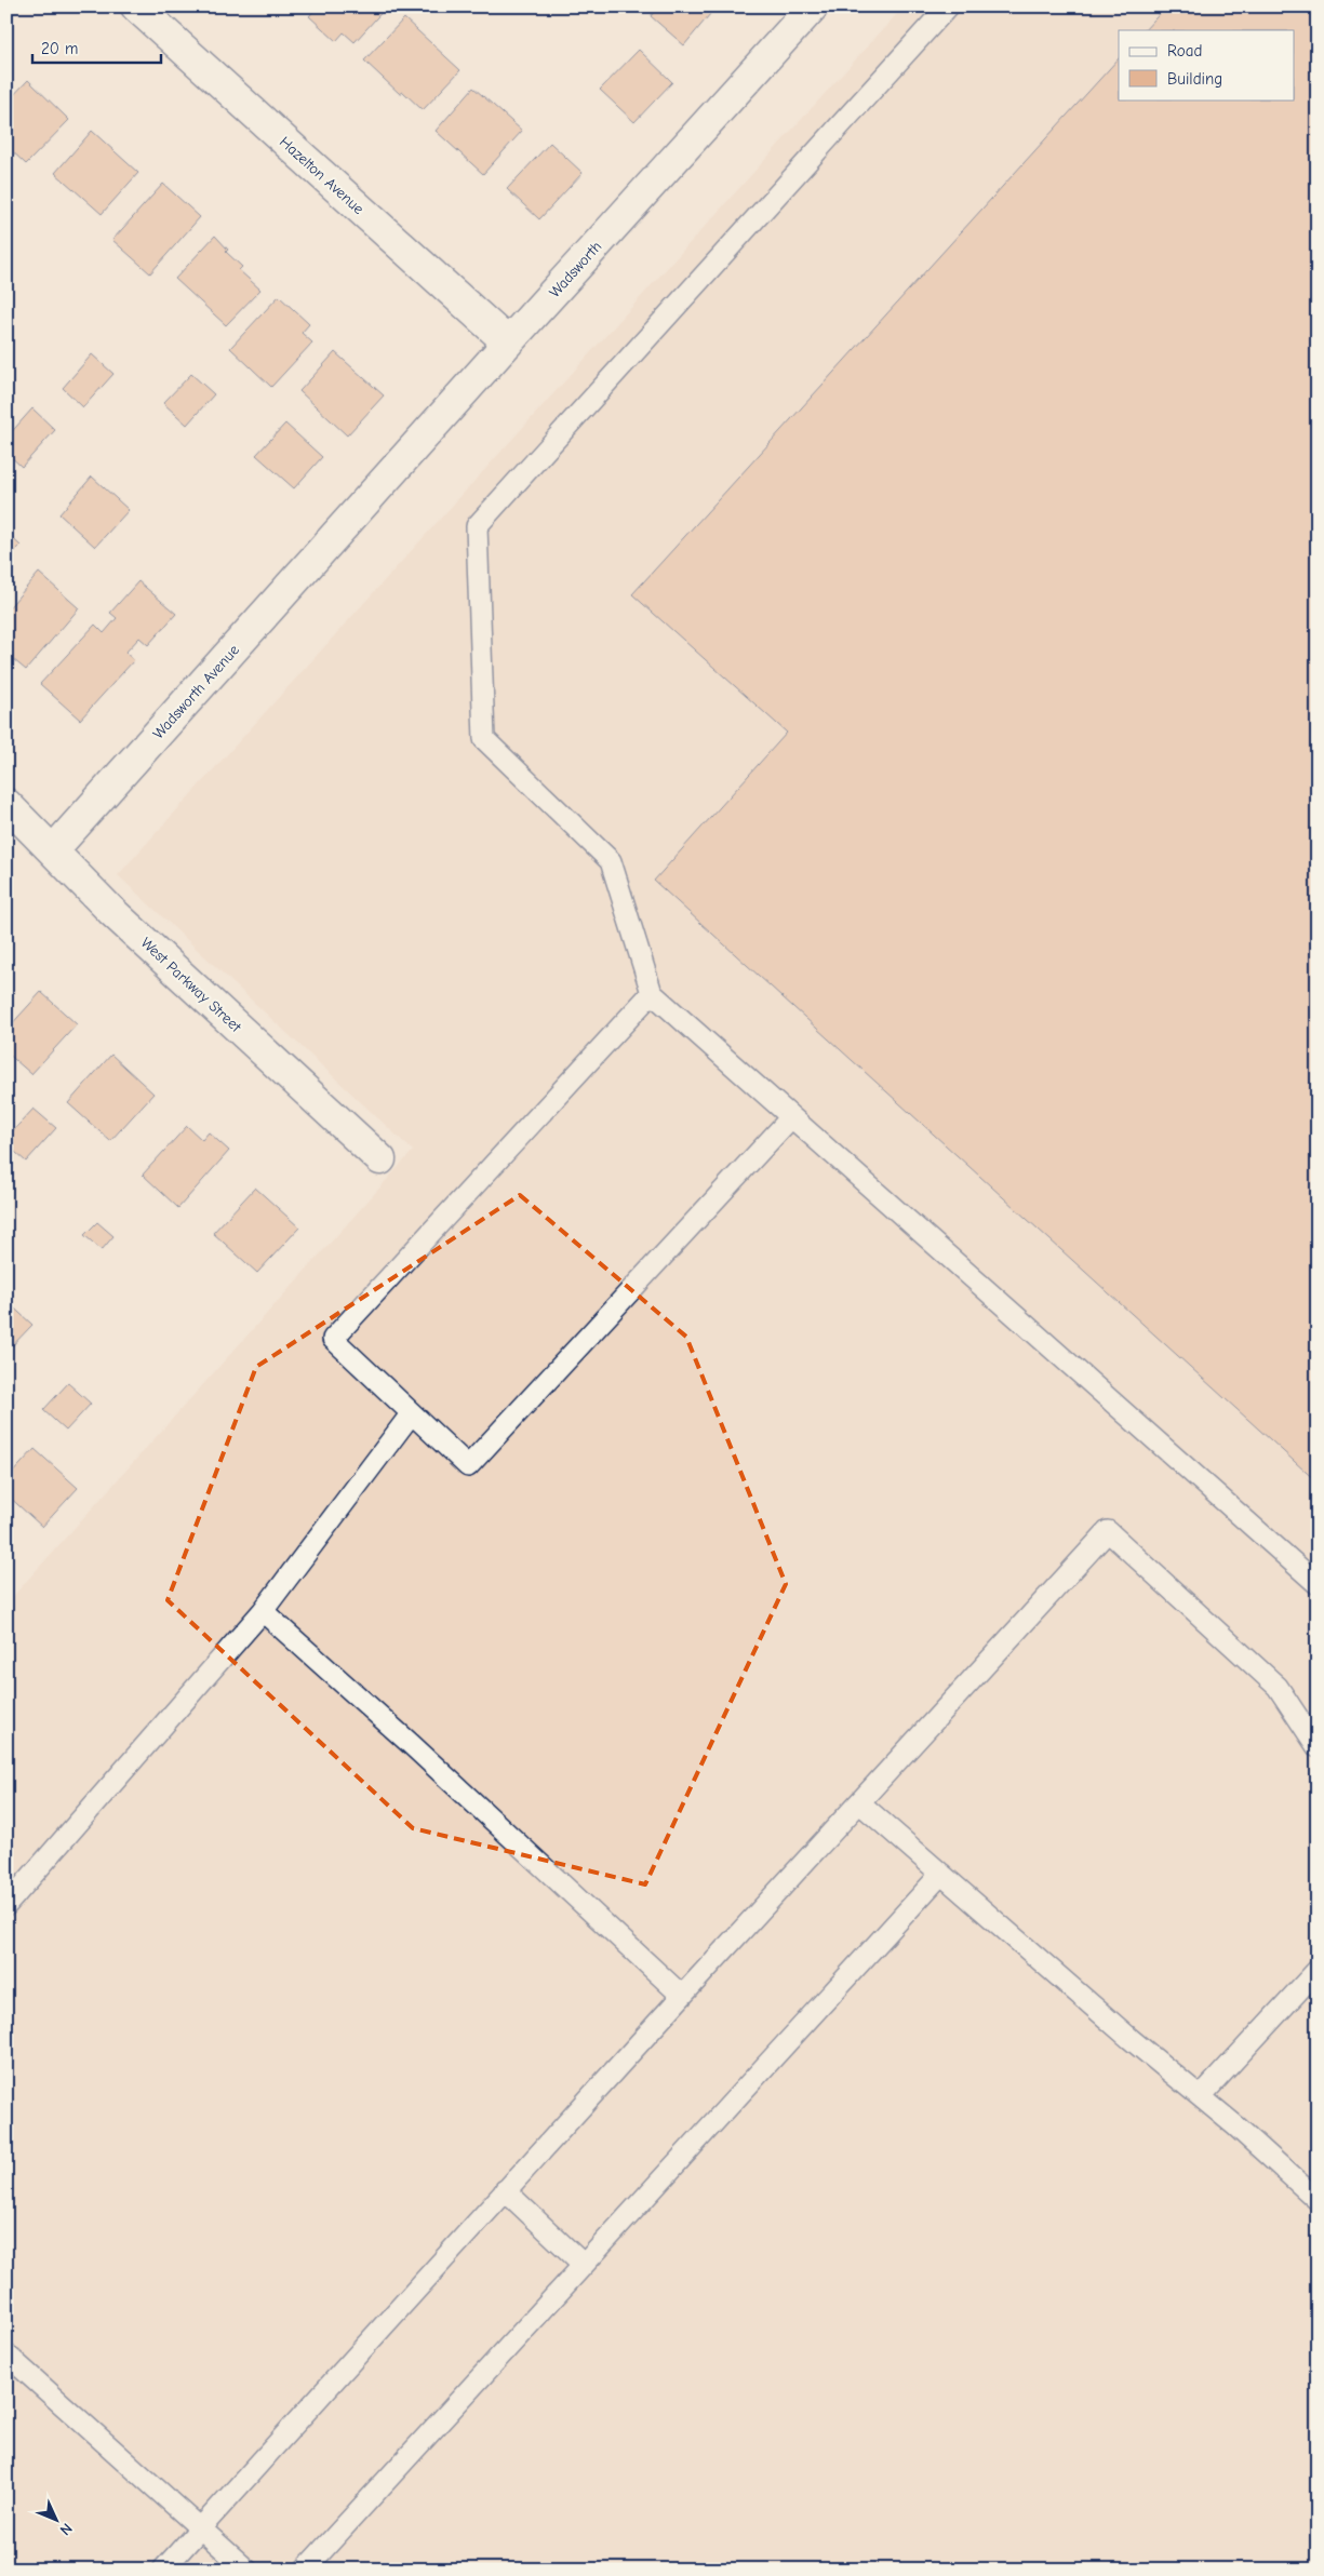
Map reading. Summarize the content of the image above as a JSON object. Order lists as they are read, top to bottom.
{
  "streets": {
    "street": [
      "Hazelton Avenue",
      "Wadsworth",
      "Wadsworth Avenue",
      "West Parkway Street"
    ]
  },
  "crossings": [
    ["Hazelton Avenue", "Wadsworth"],
    ["Wadsworth", "Wadsworth Avenue"],
    ["Wadsworth Avenue", "West Parkway Street"]
  ],
  "legend": ["Road", "Building"],
  "scale_bar": "20 m",
  "north": "bottom right"
}
